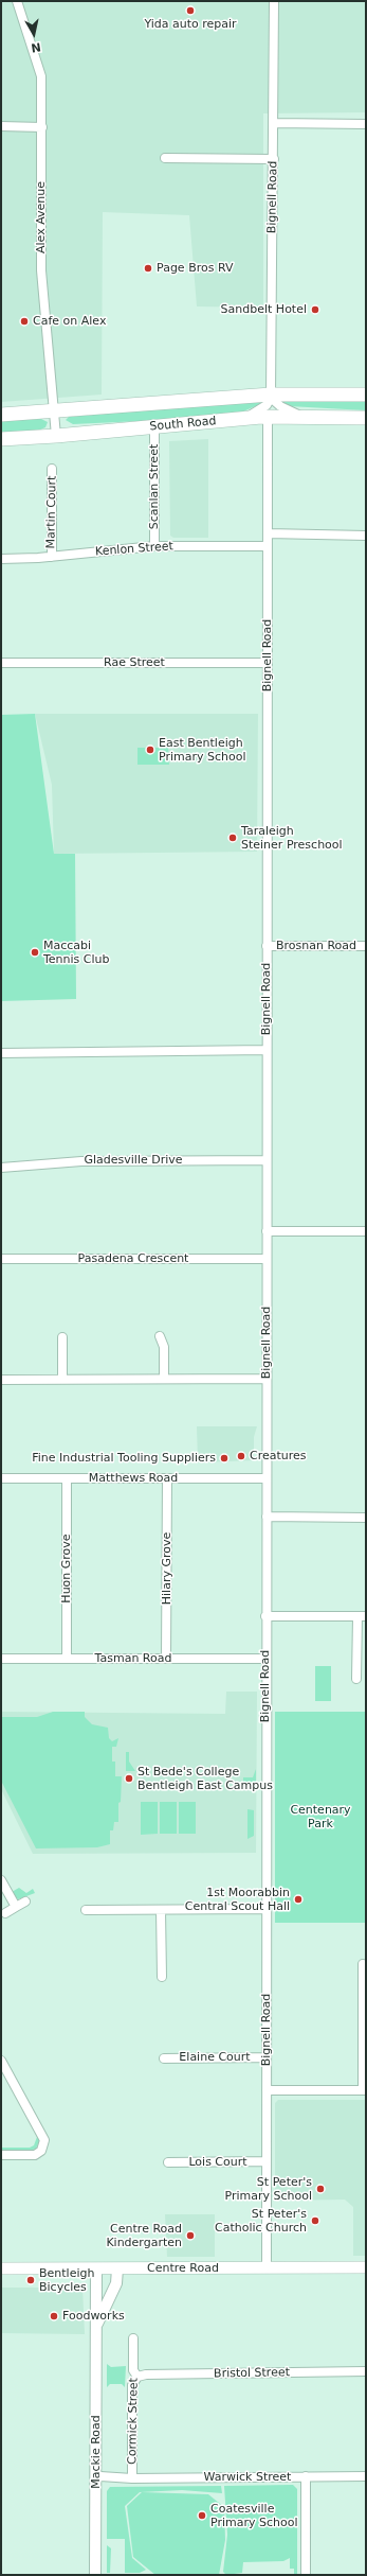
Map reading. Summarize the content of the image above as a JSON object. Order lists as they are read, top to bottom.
{
  "streets": {
    "highway": ["South Road"],
    "main road": ["Centre Road"],
    "street": [
      "Bignell Road",
      "Alex Avenue",
      "Scanlan Street",
      "Martin Court",
      "Kenlon Street",
      "Rae Street",
      "Brosnan Road",
      "Gladesville Drive",
      "Pasadena Crescent",
      "Matthews Road",
      "Huon Grove",
      "Hilary Grove",
      "Tasman Road",
      "Elaine Court",
      "Lois Court",
      "Bristol Street",
      "Cormick Street",
      "Mackie Road",
      "Warwick Street"
    ]
  },
  "crossings": [
    ["Bignell Road", "South Road"],
    ["Bignell Road", "Kenlon Street"],
    ["Bignell Road", "Rae Street"],
    ["Bignell Road", "Brosnan Road"],
    ["Bignell Road", "Gladesville Drive"],
    ["Bignell Road", "Pasadena Crescent"],
    ["Bignell Road", "Matthews Road"],
    ["Bignell Road", "Tasman Road"],
    ["Bignell Road", "Elaine Court"],
    ["Bignell Road", "Lois Court"],
    ["Bignell Road", "Centre Road"],
    ["Alex Avenue", "South Road"],
    ["South Road", "Scanlan Street"],
    ["Scanlan Street", "Kenlon Street"],
    ["Martin Court", "Kenlon Street"],
    ["Matthews Road", "Huon Grove"],
    ["Matthews Road", "Hilary Grove"],
    ["Huon Grove", "Tasman Road"],
    ["Hilary Grove", "Tasman Road"],
    ["Centre Road", "Mackie Road"],
    ["Bristol Street", "Cormick Street"],
    ["Cormick Street", "Warwick Street"],
    ["Mackie Road", "Warwick Street"]
  ],
  "parks": ["Centenary Park"],
  "places": [
    "Yida auto repair",
    "Page Bros RV",
    "Sandbelt Hotel",
    "Cafe on Alex",
    "East Bentleigh Primary School",
    "Taraleigh Steiner Preschool",
    "Maccabi Tennis Club",
    "Creatures",
    "Fine Industrial Tooling Suppliers",
    "St Bede's College Bentleigh East Campus",
    "1st Moorabbin Central Scout Hall",
    "St Peter's Primary School",
    "St Peter's Catholic Church",
    "Centre Road Kindergarten",
    "Bentleigh Bicycles",
    "Foodworks",
    "Coatesville Primary School"
  ],
  "north": "bottom"
}
